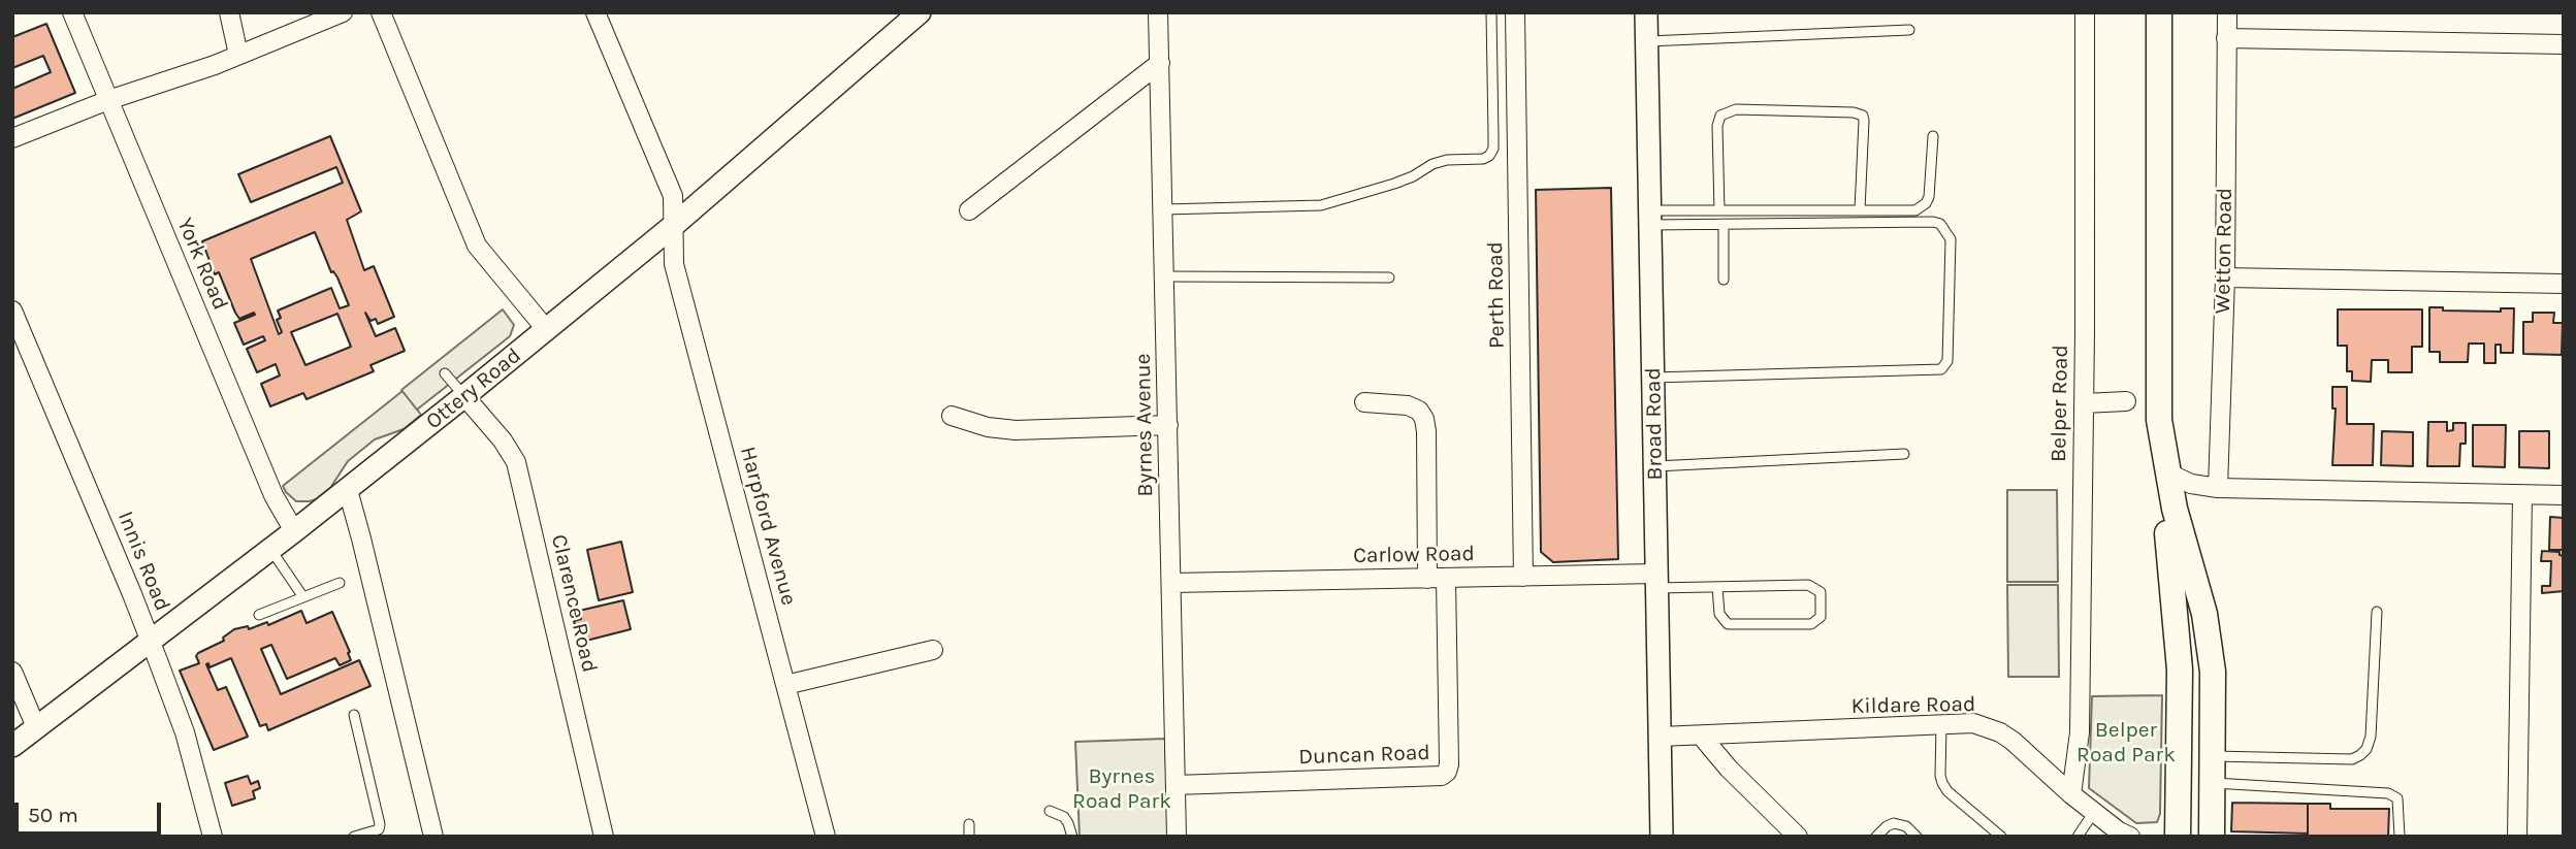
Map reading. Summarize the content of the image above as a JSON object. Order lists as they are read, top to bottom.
{
  "streets": {
    "street": [
      "Wetton Road",
      "York Road",
      "Perth Road",
      "Ottery Road",
      "Belper Road",
      "Broad Road",
      "Byrnes Avenue",
      "Harpford Avenue",
      "Carlow Road",
      "Innis Road",
      "Clarence Road",
      "Kildare Road",
      "Duncan Road"
    ]
  },
  "crossings": [
    ["York Road", "Ottery Road"],
    ["Perth Road", "Carlow Road"],
    ["Ottery Road", "Harpford Avenue"],
    ["Ottery Road", "Innis Road"],
    ["Ottery Road", "Clarence Road"],
    ["Belper Road", "Kildare Road"],
    ["Broad Road", "Carlow Road"],
    ["Broad Road", "Kildare Road"],
    ["Byrnes Avenue", "Carlow Road"],
    ["Byrnes Avenue", "Duncan Road"],
    ["Carlow Road", "Duncan Road"]
  ],
  "parks": ["Belper Road Park", "Byrnes Road Park"],
  "scale_bar": "50 m"
}
